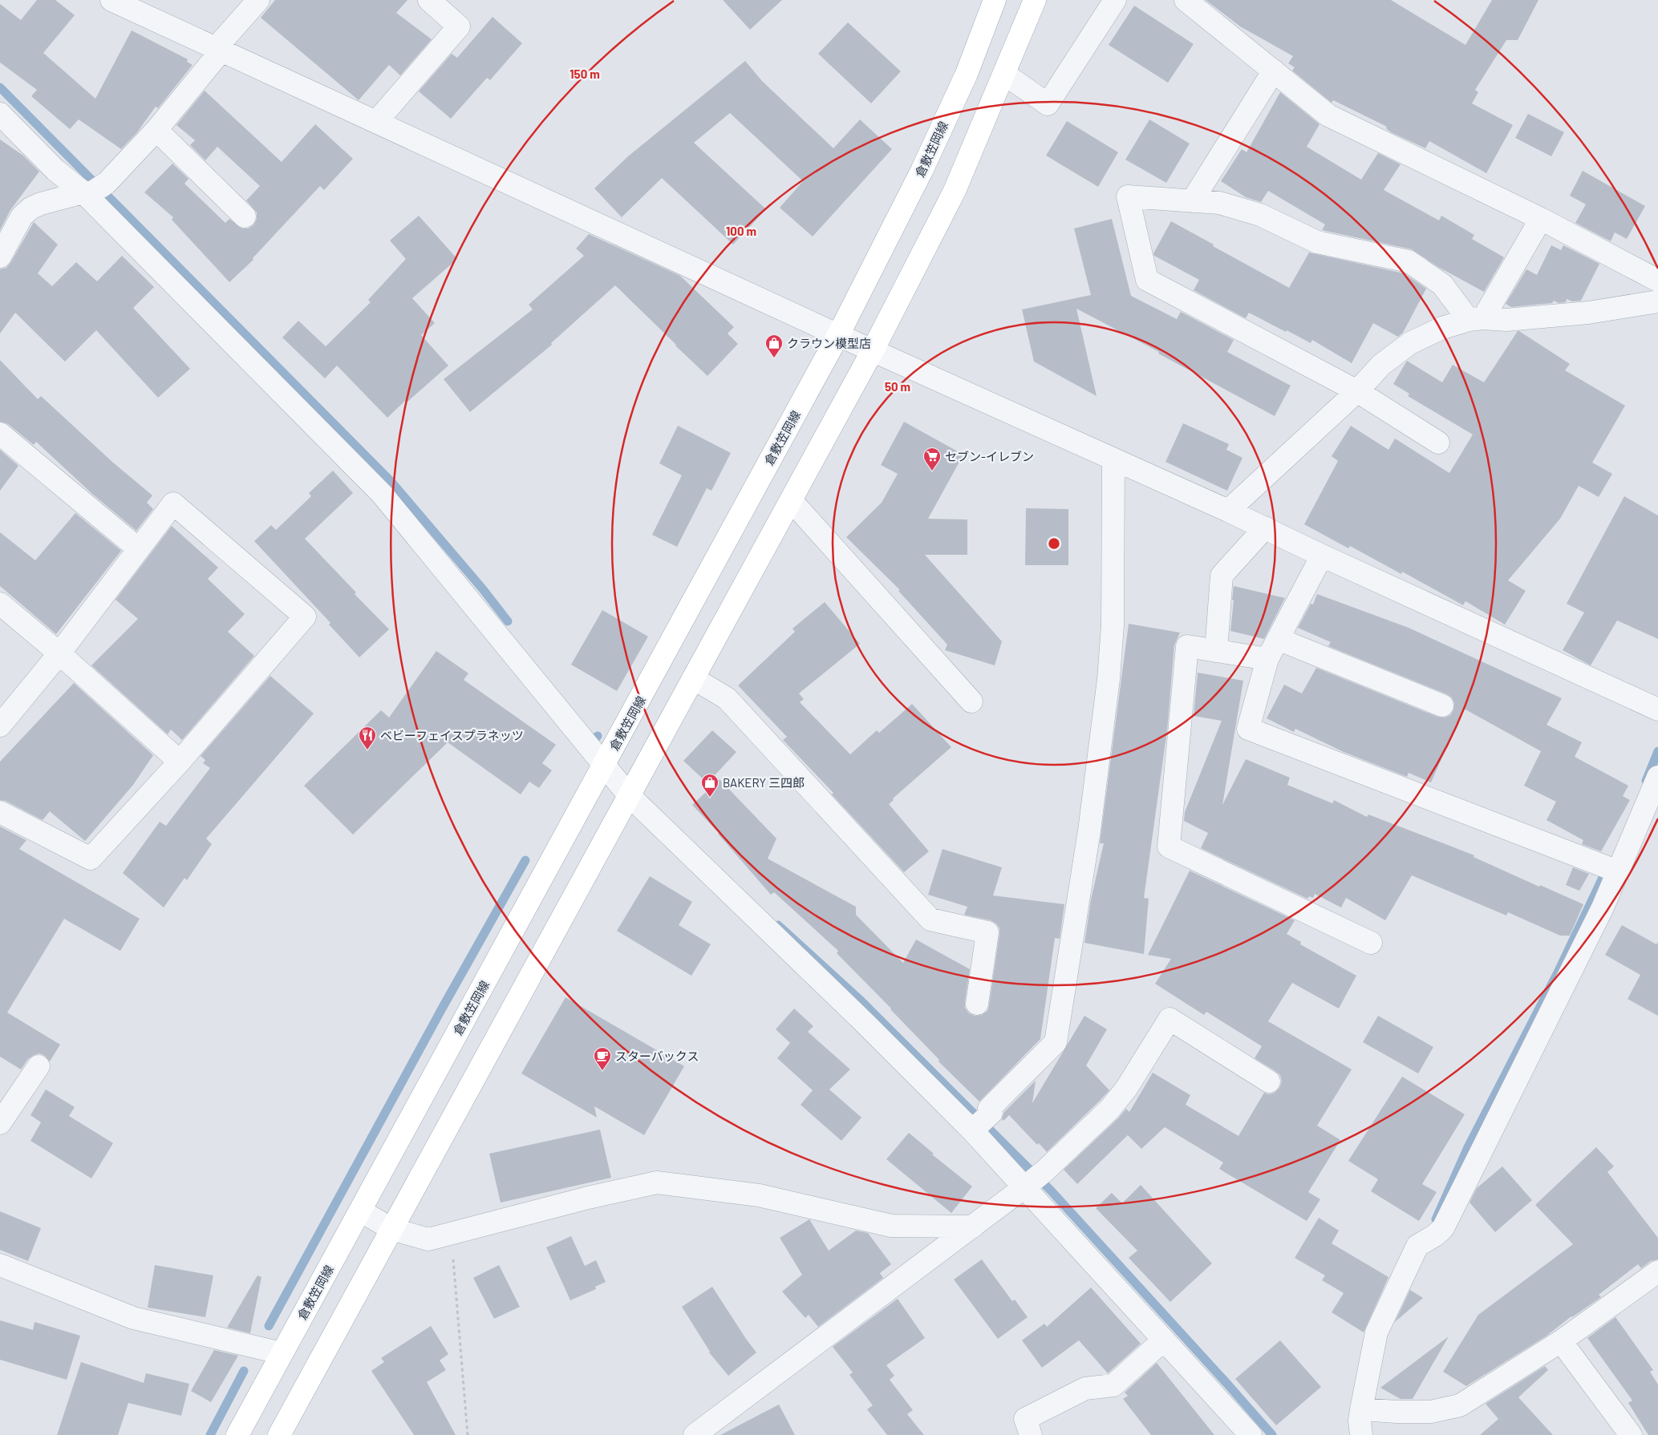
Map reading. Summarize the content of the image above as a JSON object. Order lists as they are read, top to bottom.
{
  "streets": {
    "main road": ["倉敷笠岡線"]
  },
  "places": {
    "shop": ["クラウン模型店", "BAKERY 三四郎"],
    "supermarket": ["セブン-イレブン"],
    "restaurant": ["ベビーフェイスプラネッツ"],
    "cafe": ["スターバックス"]
  },
  "rings": ["150 m", "100 m", "50 m"]
}
